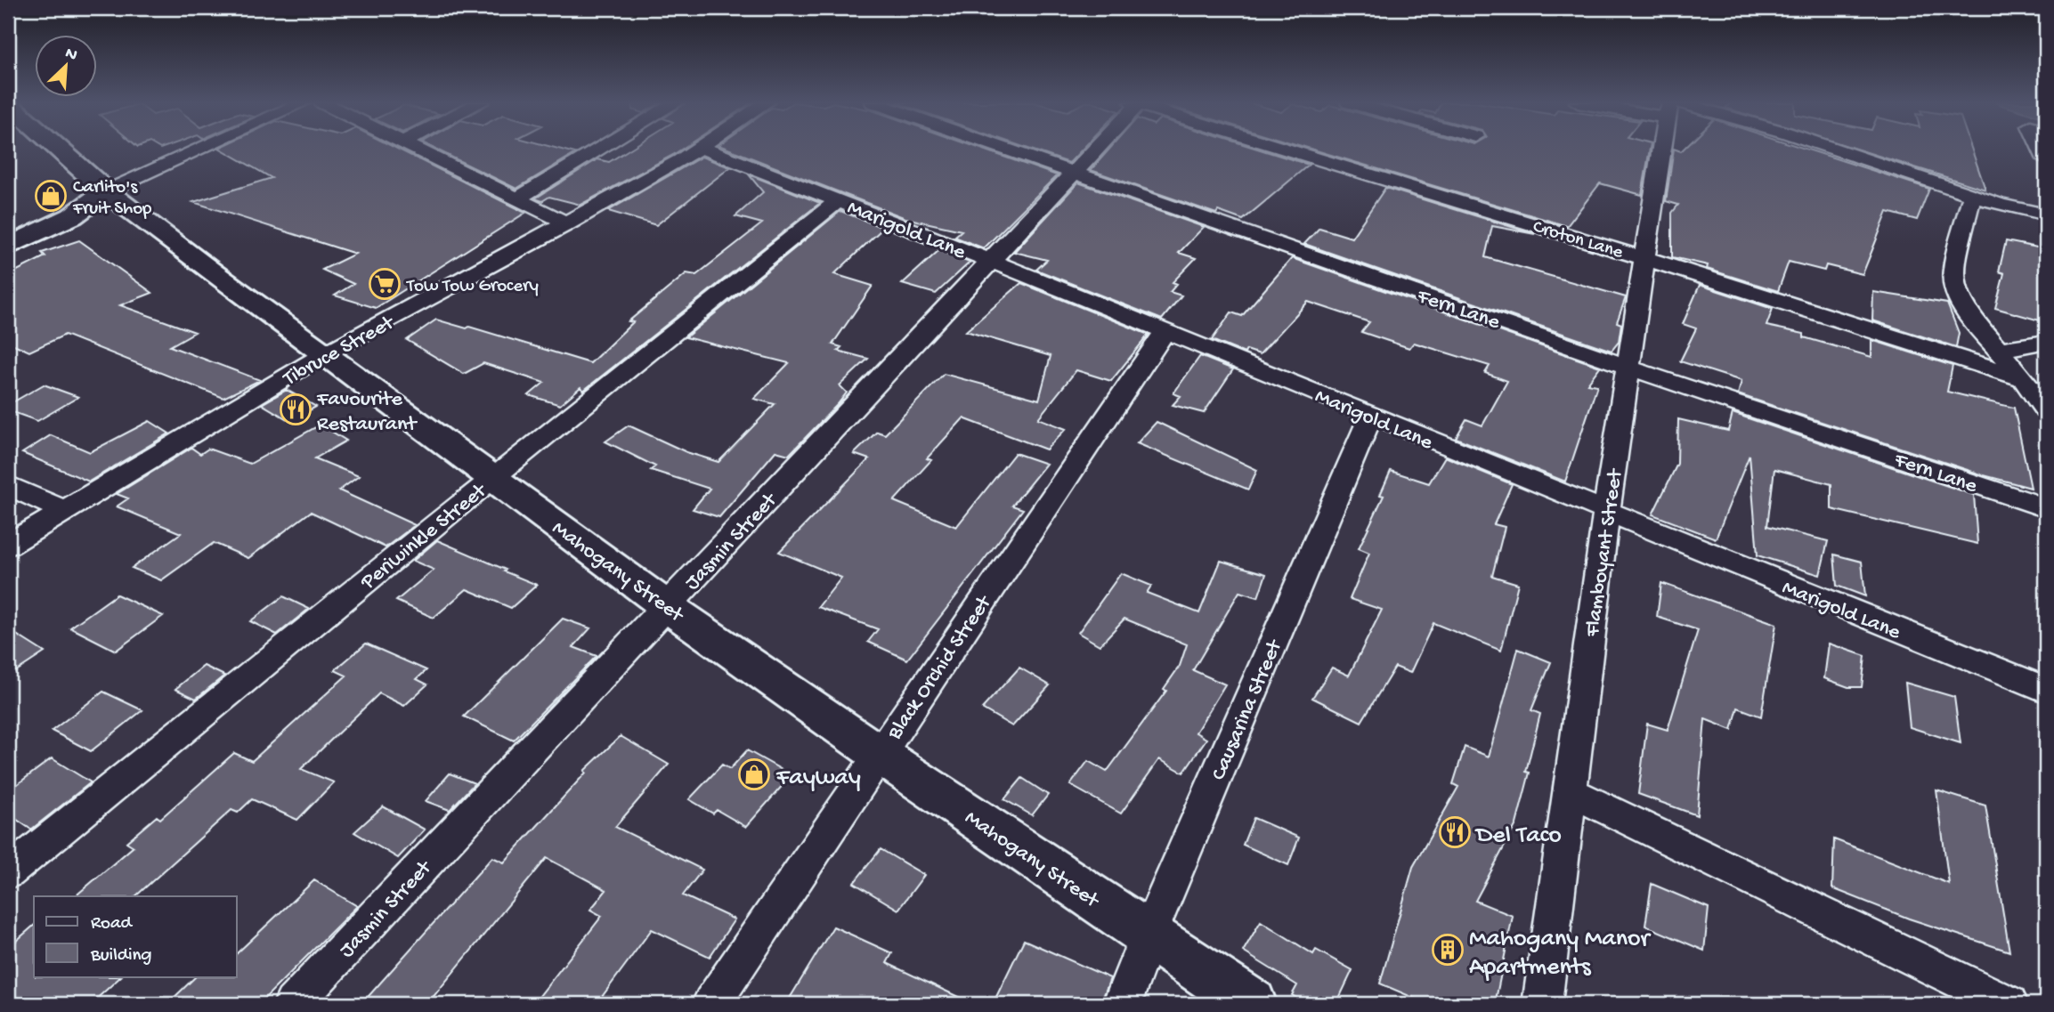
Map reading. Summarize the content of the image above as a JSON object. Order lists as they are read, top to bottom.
{
  "streets": {
    "street": [
      "Marigold Lane",
      "Croton Lane",
      "Fern Lane",
      "Tibruce Street",
      "Periwinkle Street",
      "Jasmin Street",
      "Flamboyant Street",
      "Mahogany Street",
      "Black Orchid Street",
      "Causarina Street"
    ]
  },
  "crossings": [
    ["Marigold Lane", "Periwinkle Street"],
    ["Marigold Lane", "Jasmin Street"],
    ["Marigold Lane", "Flamboyant Street"],
    ["Marigold Lane", "Black Orchid Street"],
    ["Marigold Lane", "Causarina Street"],
    ["Croton Lane", "Flamboyant Street"],
    ["Fern Lane", "Jasmin Street"],
    ["Fern Lane", "Flamboyant Street"],
    ["Tibruce Street", "Mahogany Street"],
    ["Periwinkle Street", "Mahogany Street"],
    ["Jasmin Street", "Mahogany Street"],
    ["Mahogany Street", "Black Orchid Street"],
    ["Mahogany Street", "Causarina Street"]
  ],
  "places": {
    "shop": ["Carlito's Fruit Shop", "Fayway"],
    "supermarket": ["Tow Tow Grocery"],
    "restaurant": ["Favourite Restaurant", "Del Taco"],
    "building": ["Mahogany Manor Apartments"]
  },
  "legend": ["Road", "Building"],
  "north": "top right"
}
